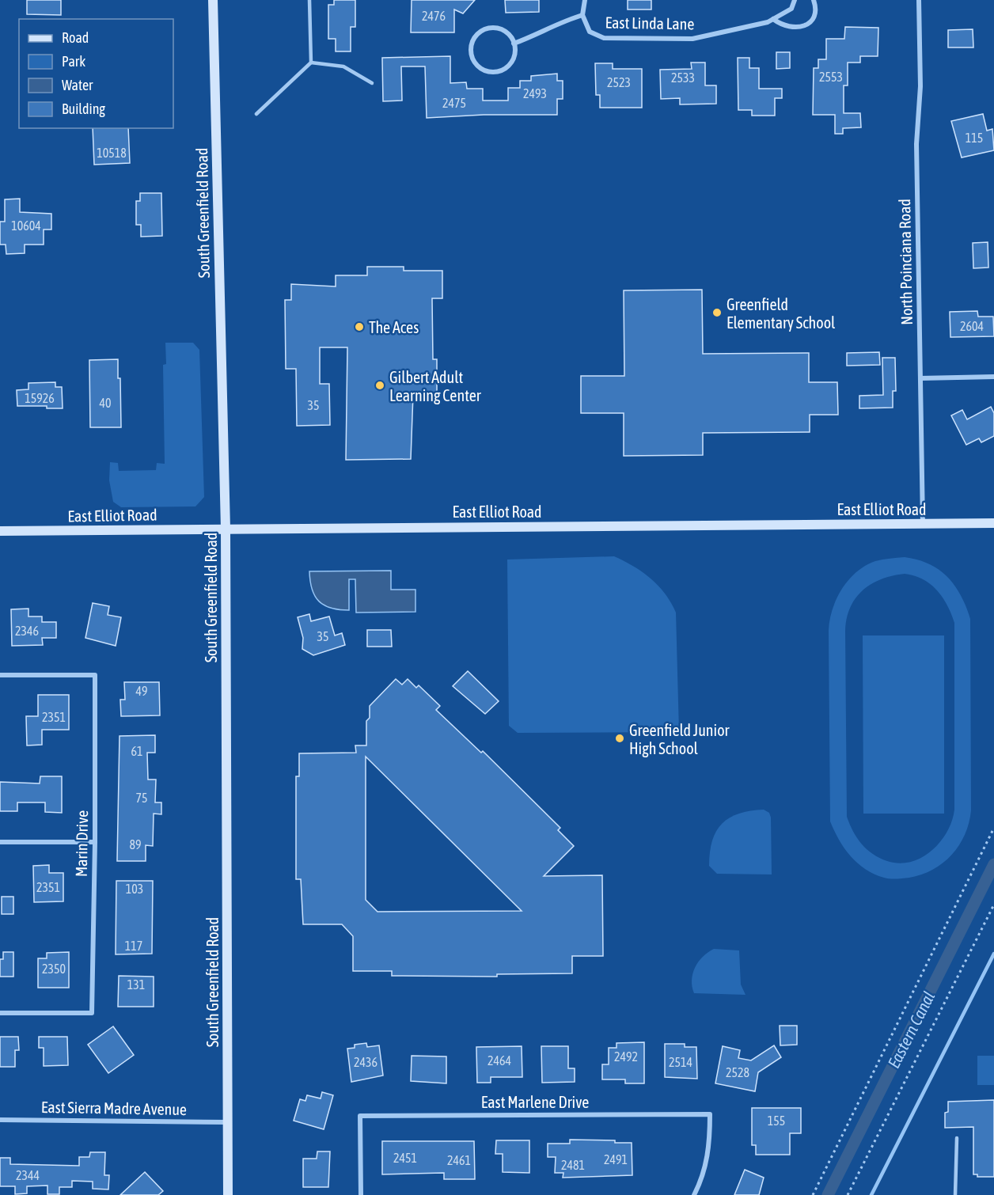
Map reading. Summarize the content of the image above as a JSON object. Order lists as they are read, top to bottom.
{
  "streets": {
    "main road": ["South Greenfield Road", "East Elliot Road"],
    "street": [
      "East Linda Lane",
      "North Poinciana Road",
      "Marin Drive",
      "East Marlene Drive",
      "East Sierra Madre Avenue"
    ]
  },
  "crossings": [
    ["South Greenfield Road", "East Elliot Road"],
    ["South Greenfield Road", "East Sierra Madre Avenue"],
    ["North Poinciana Road", "East Elliot Road"]
  ],
  "water": ["Eastern Canal"],
  "places": [
    "Greenfield Elementary School",
    "The Aces",
    "Gilbert Adult Learning Center",
    "Greenfield Junior High School"
  ],
  "house_numbers": [
    "2476",
    "2553",
    "2533",
    "2523",
    "2493",
    "2475",
    "115",
    "10518",
    "10604",
    "2604",
    "15926",
    "40",
    "35",
    "2346",
    "35",
    "49",
    "2351",
    "61",
    "75",
    "89",
    "2351",
    "103",
    "117",
    "2350",
    "131",
    "2492",
    "2464",
    "2436",
    "2514",
    "2528",
    "155",
    "2451",
    "2491",
    "2461",
    "2481",
    "2344"
  ],
  "legend": [
    "Road",
    "Park",
    "Water",
    "Building"
  ]
}
